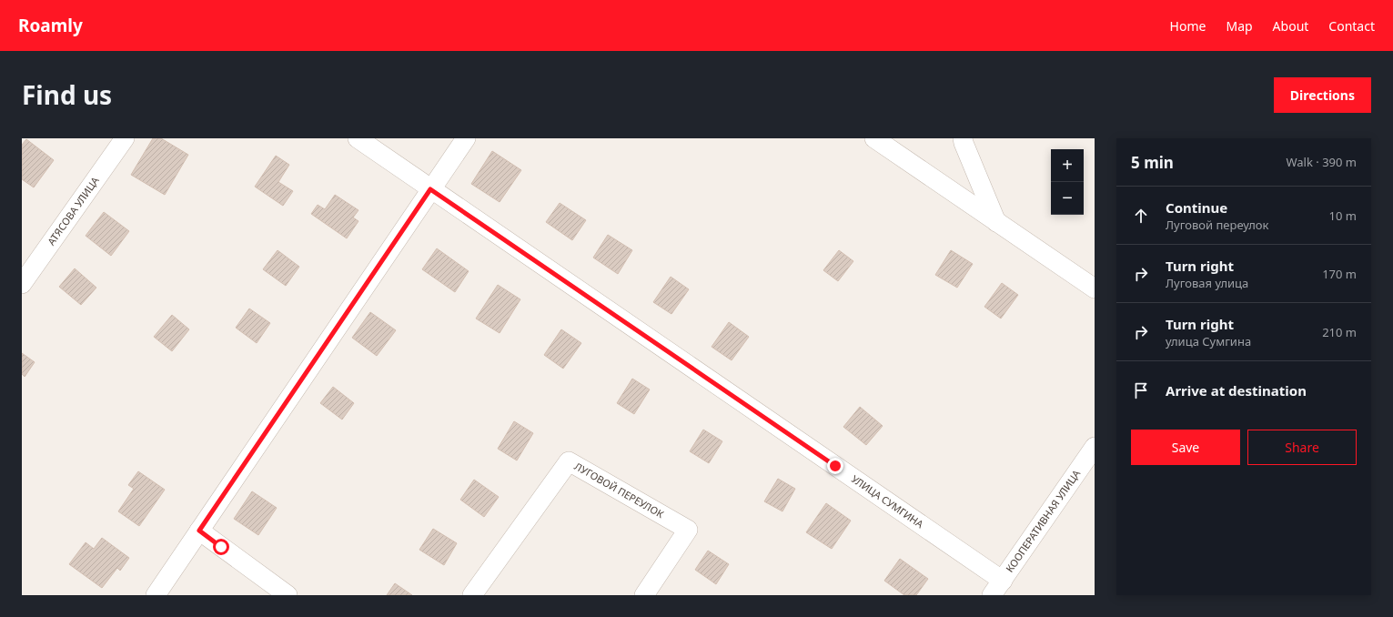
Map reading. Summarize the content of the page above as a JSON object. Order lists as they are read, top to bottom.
{
  "streets": {
    "street": [
      "АТЯСОВА УЛИЦА",
      "ЛУГОВОЙ ПЕРЕУЛОК",
      "УЛИЦА СУМГИНА",
      "КООПЕРАТИВНАЯ УЛИЦА"
    ]
  },
  "crossings": [
    ["УЛИЦА СУМГИНА", "КООПЕРАТИВНАЯ УЛИЦА"]
  ],
  "page": {
    "header": "Roamly",
    "nav": [
      "Home",
      "Map",
      "About",
      "Contact"
    ],
    "title": "Find us",
    "buttons": [
      "Directions",
      ["Save", "Share"]
    ],
    "heading": ["5 min", "Walk · 390 m"],
    "map_buttons": ["+", "−"],
    "list": [
      ["Continue", "Луговой переулок", "10 m"],
      ["Turn right", "Луговая улица", "170 m"],
      ["Turn right", "улица Сумгина", "210 m"],
      "Arrive at destination"
    ]
  }
}
